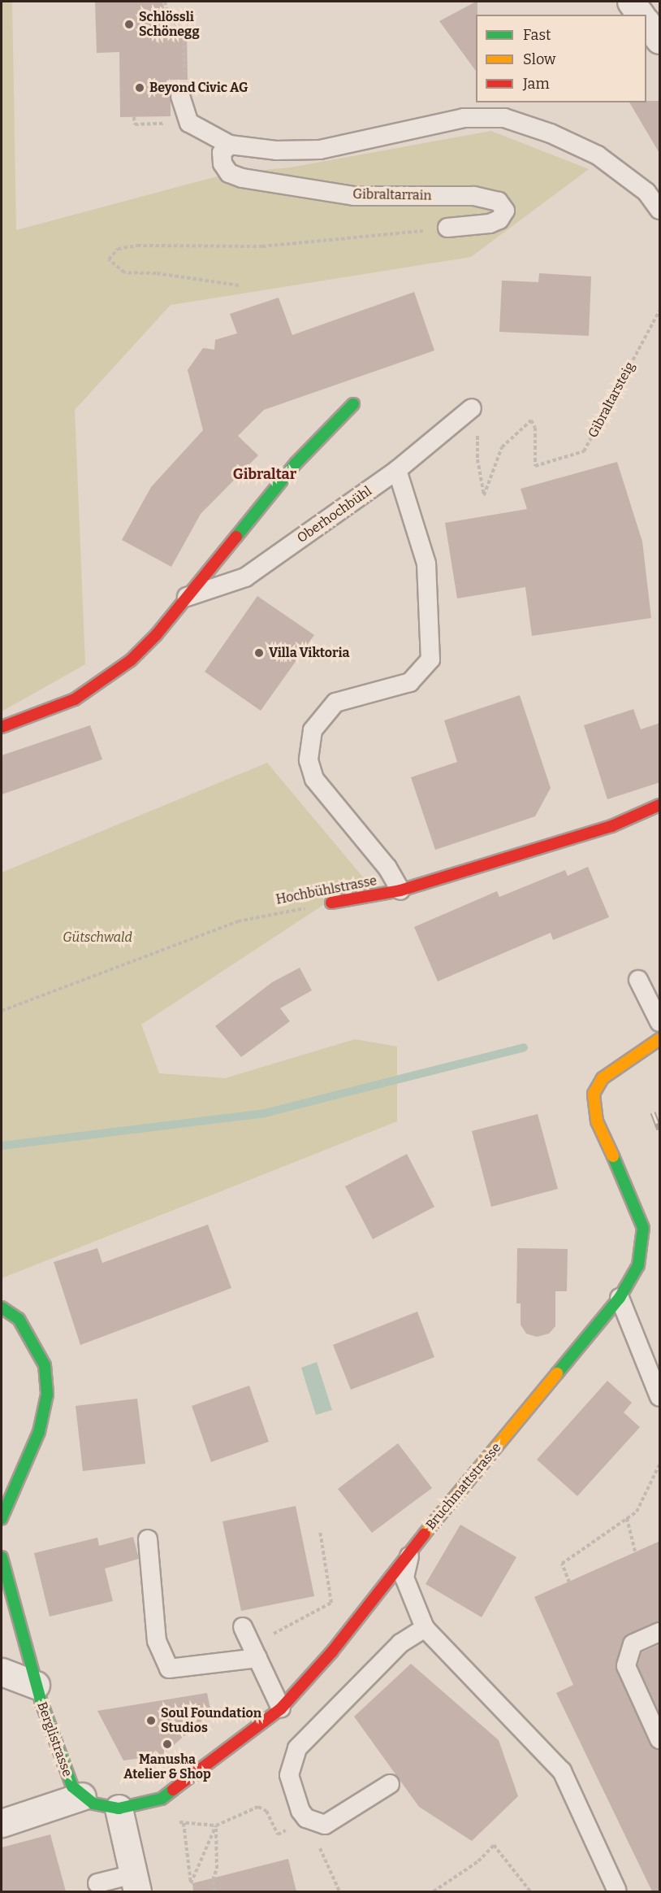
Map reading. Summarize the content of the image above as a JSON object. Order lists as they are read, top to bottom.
{
  "streets": {
    "street": ["Hochbühlstrasse", "Bruchmattstrasse", "Berglistrasse"],
    "lane": ["Gibraltarrain", "Oberhochbühl"],
    "path": ["Gibraltarsteig"]
  },
  "crossings": [
    ["Gibraltarsteig", "Oberhochbühl"],
    ["Bruchmattstrasse", "Berglistrasse"]
  ],
  "districts": ["Gibraltar"],
  "parks": ["Gütschwald"],
  "places": [
    "Schlössli Schönegg",
    "Beyond Civic AG",
    "Villa Viktoria",
    "Soul Foundation Studios",
    "Manusha Atelier & Shop"
  ],
  "legend": ["Fast", "Slow", "Jam"]
}
